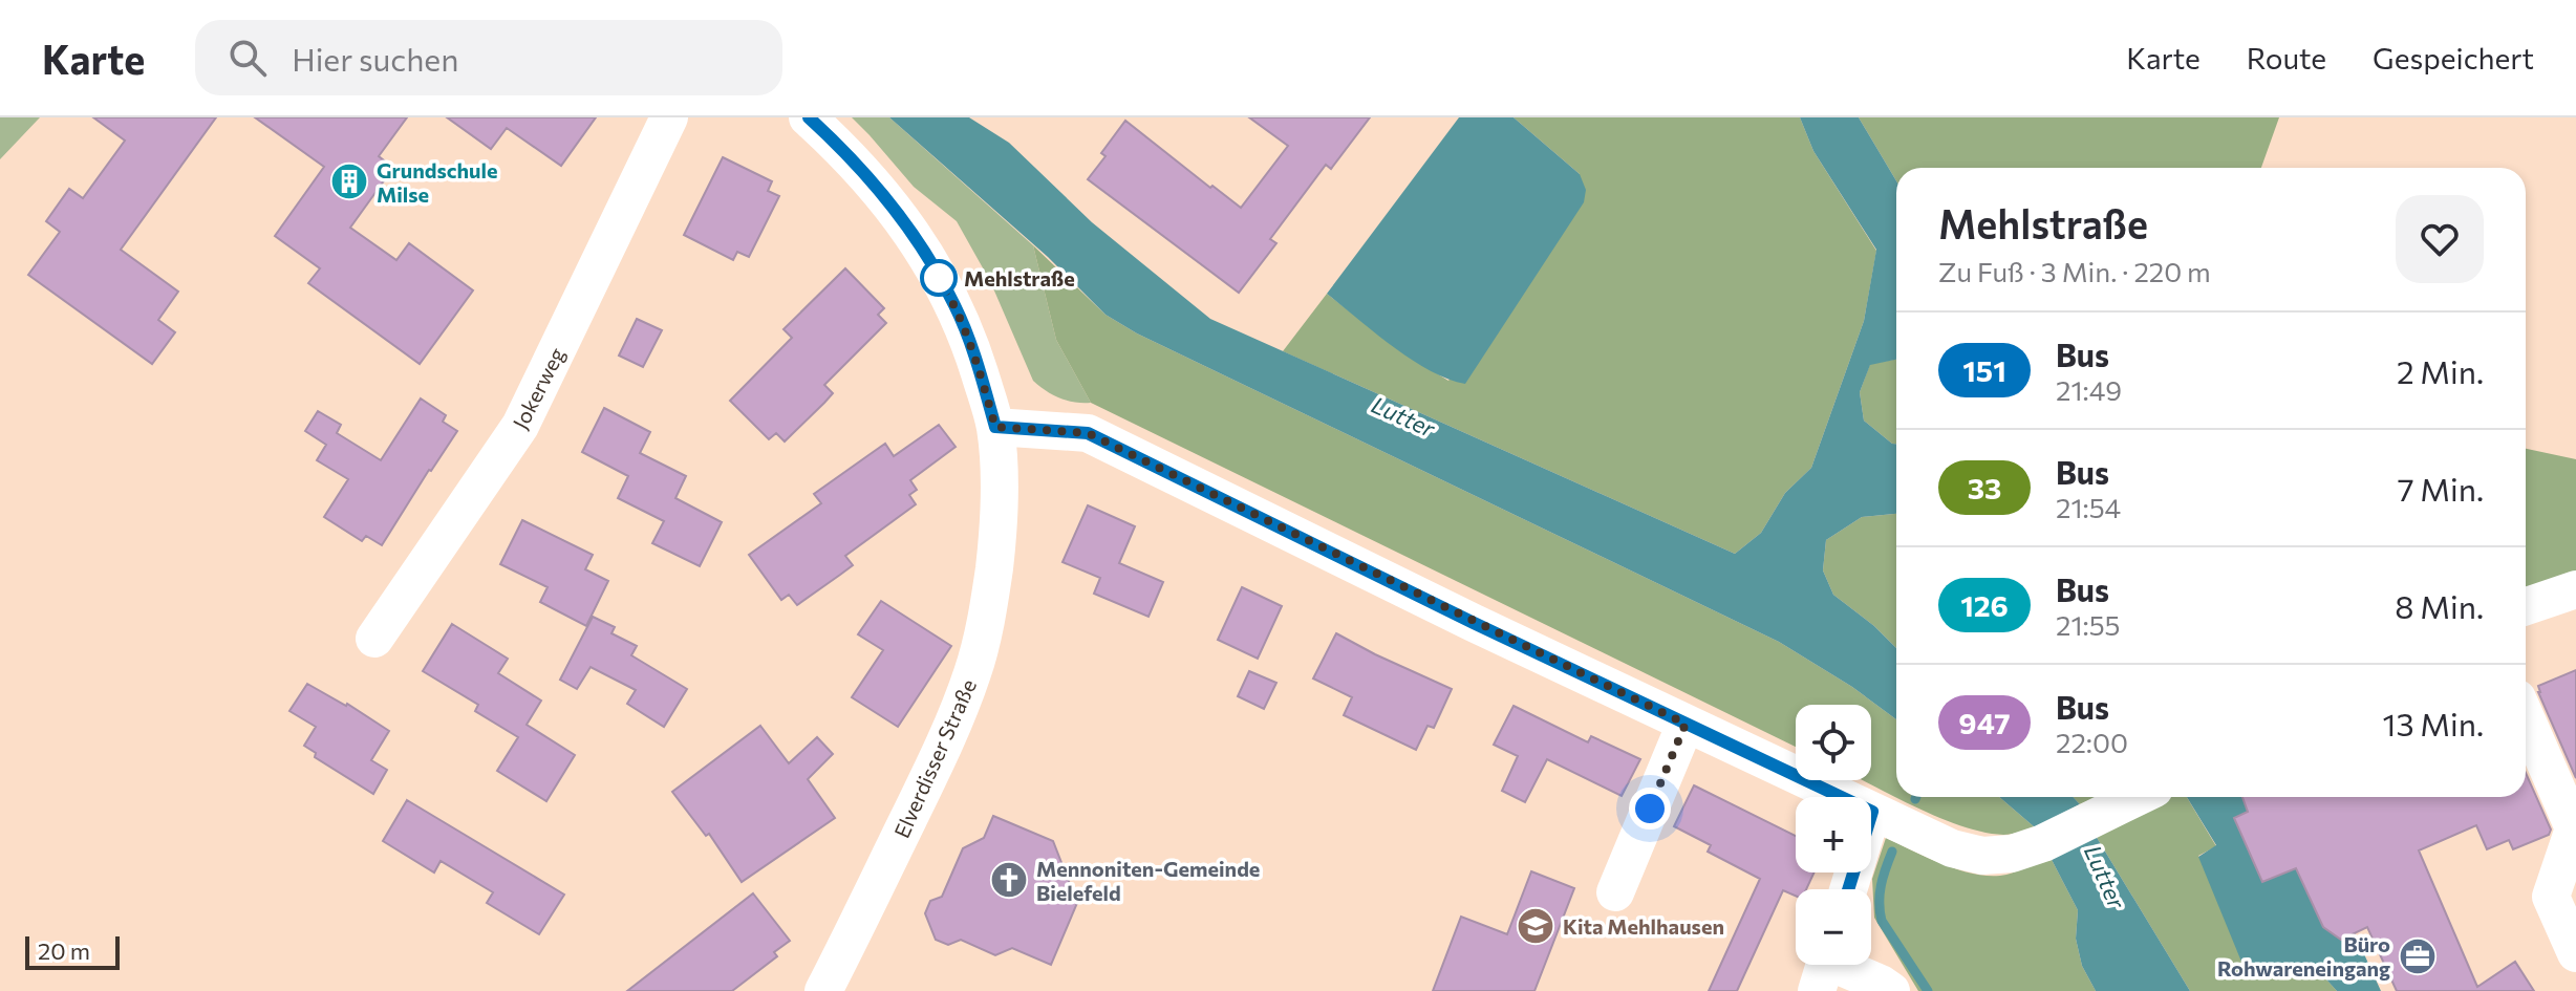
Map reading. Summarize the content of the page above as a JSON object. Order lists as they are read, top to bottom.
{
  "streets": {
    "street": ["Jokerweg", "Elverdisser Straße"]
  },
  "water": ["Lutter"],
  "places": {
    "building": ["Grundschule Milse"],
    "other": ["Mehlstraße"],
    "church": ["Mennoniten-Gemeinde Bielefeld"],
    "school or university": ["Kita Mehlhausen"],
    "office": ["Büro Rohwareneingang"]
  },
  "lines": ["bus line 151"],
  "scale_bar": "20 m",
  "page": {
    "header": "Karte",
    "search": "Hier suchen",
    "nav": ["Karte", "Route", "Gespeichert"],
    "heading": ["Mehlstraße", "Zu Fuß · 3 Min. · 220 m"],
    "list": [
      {
        "mark": "151",
        "name": "Bus",
        "note": "21:49",
        "value": "2 Min."
      },
      {
        "mark": "33",
        "name": "Bus",
        "note": "21:54",
        "value": "7 Min."
      },
      {
        "mark": "126",
        "name": "Bus",
        "note": "21:55",
        "value": "8 Min."
      },
      {
        "mark": "947",
        "name": "Bus",
        "note": "22:00",
        "value": "13 Min."
      }
    ],
    "map_buttons": ["+", "−"],
    "scale": "20 m"
  }
}
